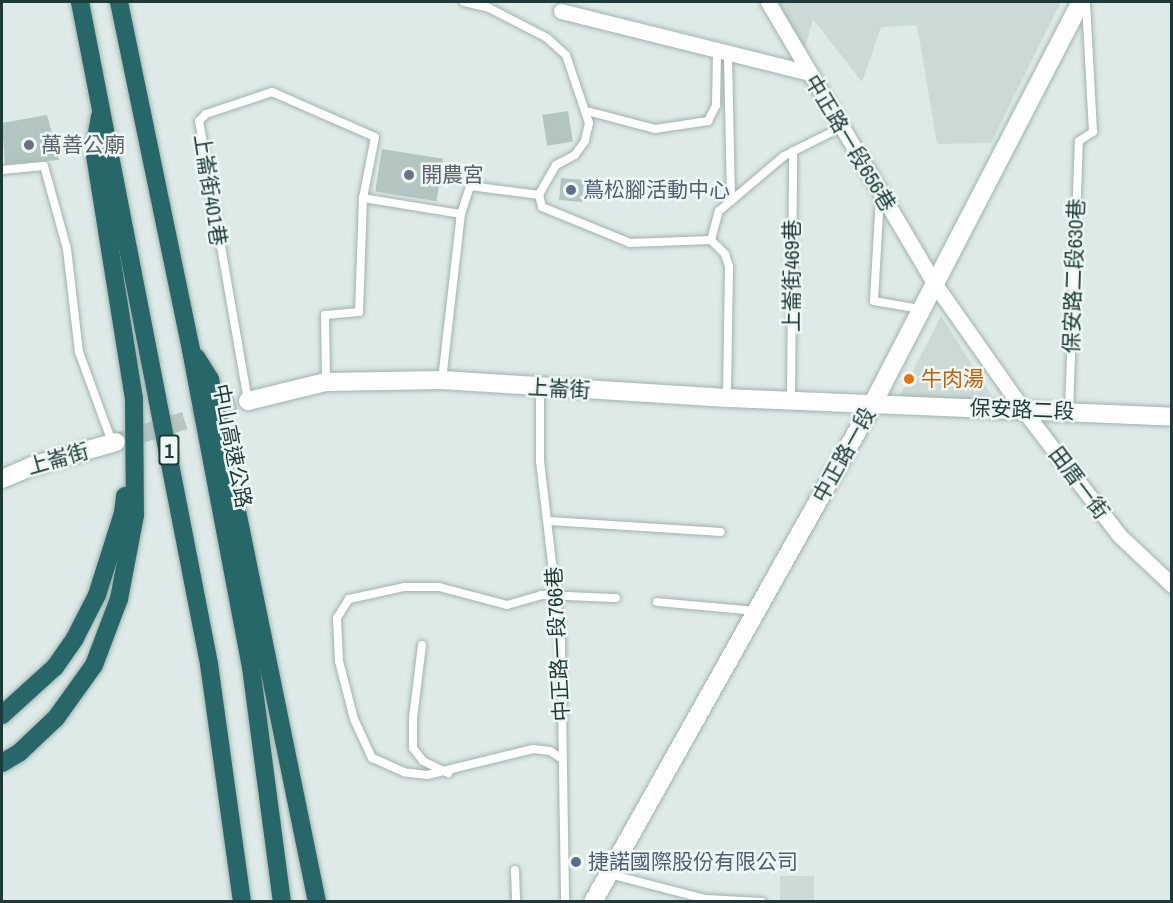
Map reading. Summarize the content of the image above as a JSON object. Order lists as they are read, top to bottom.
{
  "streets": {
    "highway": ["中山高速公路", "1"],
    "street": [
      "中正路一段656巷",
      "上崙街",
      "保安路二段",
      "中正路一段",
      "田厝一街"
    ],
    "lane": [
      "上崙街401巷",
      "上崙街469巷",
      "保安路二段630巷",
      "中正路一段766巷"
    ]
  },
  "crossings": [
    ["中正路一段656巷", "中正路一段"],
    ["中正路一段656巷", "田厝一街"],
    ["上崙街401巷", "上崙街"],
    ["上崙街469巷", "上崙街"],
    ["保安路二段630巷", "保安路二段"],
    ["上崙街", "保安路二段"],
    ["上崙街", "中正路一段"],
    ["上崙街", "中正路一段766巷"],
    ["保安路二段", "中正路一段"],
    ["保安路二段", "田厝一街"],
    ["中正路一段", "田厝一街"]
  ],
  "places": [
    "萬善公廟",
    "開農宮",
    "蔦松腳活動中心",
    "牛肉湯",
    "捷諾國際股份有限公司"
  ]
}
